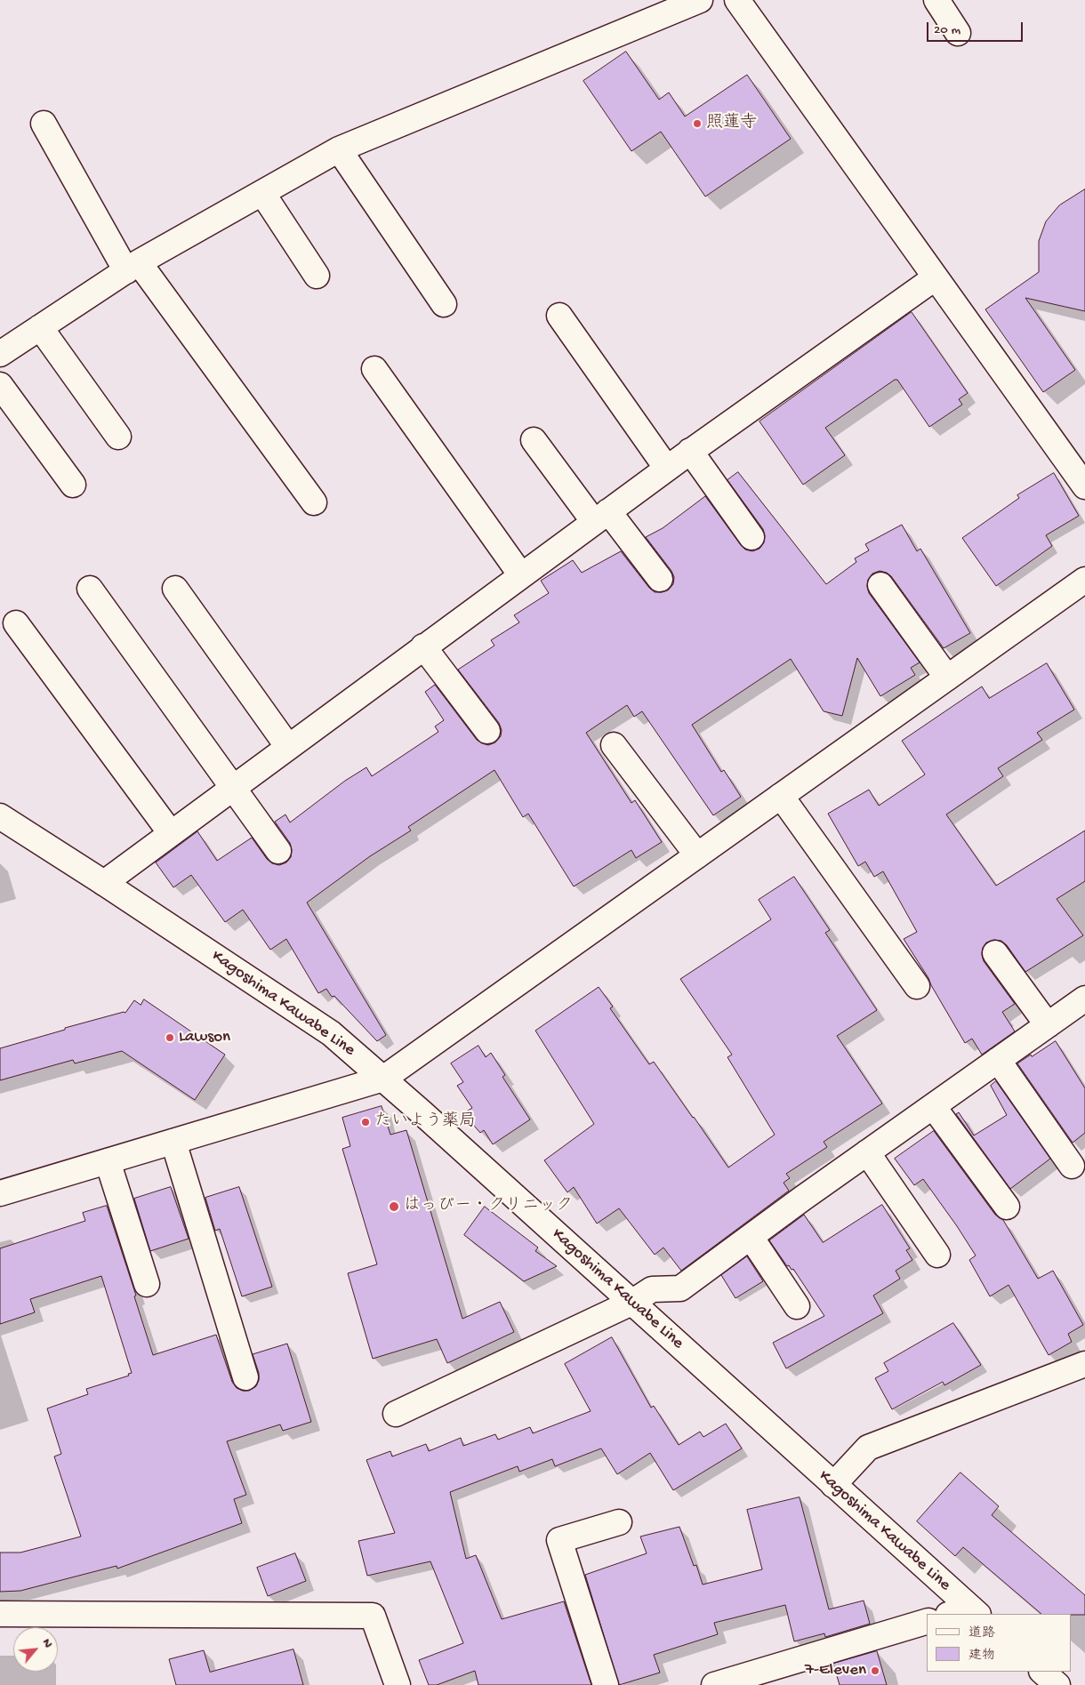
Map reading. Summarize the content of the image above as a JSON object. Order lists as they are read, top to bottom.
{
  "streets": {
    "street": ["Kagoshima Kawabe Line"]
  },
  "places": [
    "照蓮寺",
    "Lawson",
    "たいよう薬局",
    "はっぴー・クリニック",
    "7-Eleven"
  ],
  "legend": ["道路", "建物"],
  "scale_bar": "20 m",
  "north": "top right"
}
